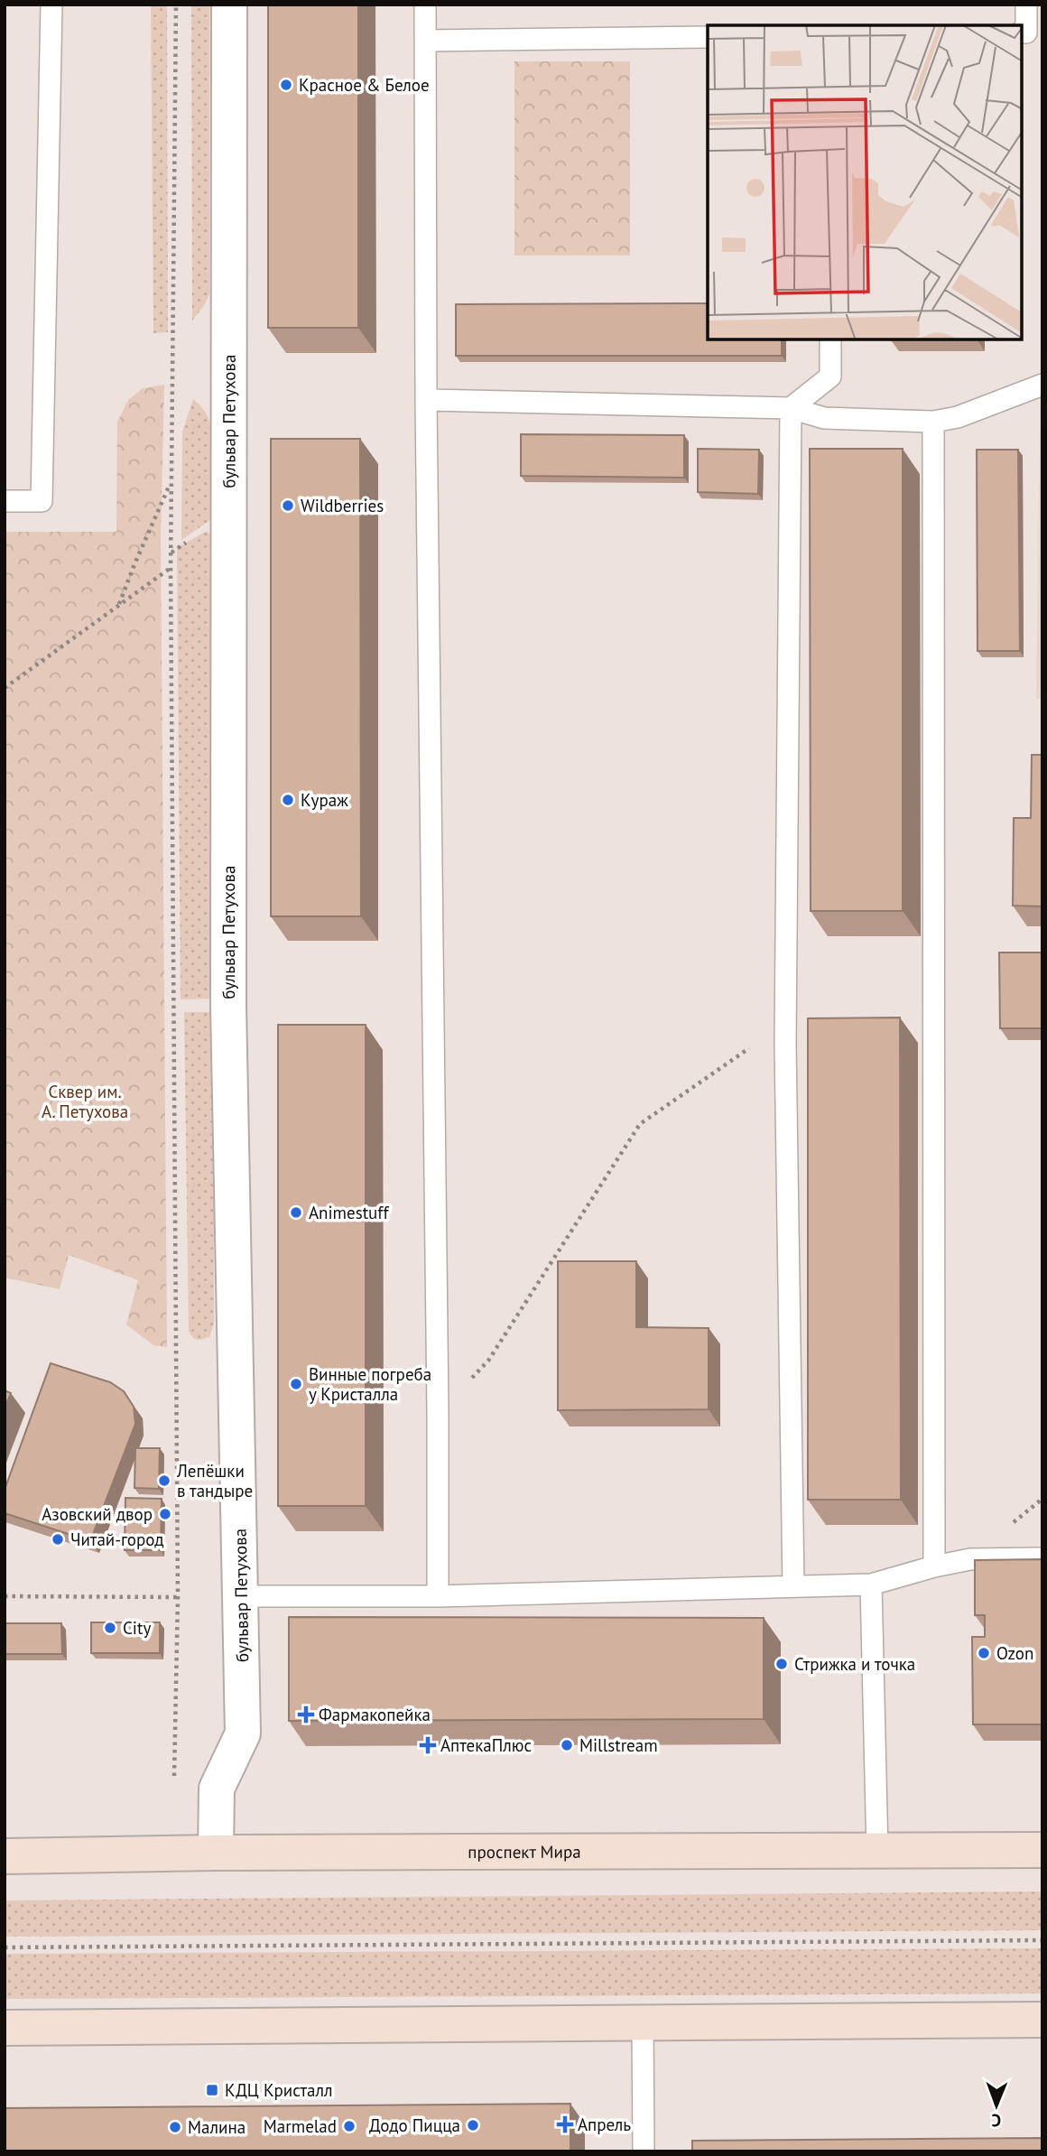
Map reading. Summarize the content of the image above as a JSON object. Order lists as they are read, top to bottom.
{
  "streets": {
    "main road": ["проспект Мира"],
    "street": ["бульвар Петухова"]
  },
  "crossings": [
    ["бульвар Петухова", "проспект Мира"]
  ],
  "parks": ["Сквер им. А. Петухова"],
  "places": {
    "other": [
      "Красное & Белое",
      "Wildberries",
      "Кураж",
      "Animestuff",
      "Винные погреба у Кристалла",
      "Лепёшки в тандыре",
      "Азовский двор",
      "Читай-город",
      "City",
      "Ozon",
      "Стрижка и точка",
      "Millstream",
      "Додо Пицца",
      "Marmelad",
      "Малина"
    ],
    "health": ["Фармакопейка", "АптекаПлюс", "Апрель"],
    "transit": ["КДЦ Кристалл"]
  },
  "north": "bottom"
}
